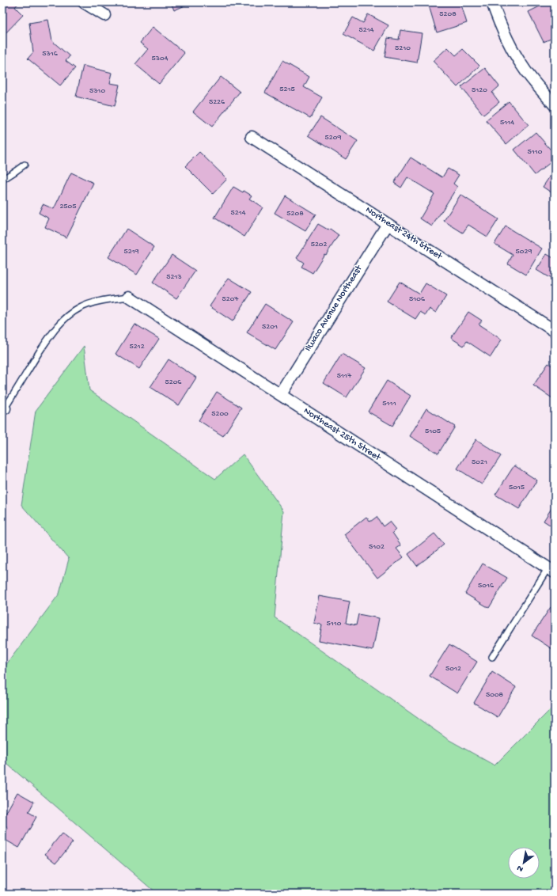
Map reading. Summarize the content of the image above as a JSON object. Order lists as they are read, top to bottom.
{
  "streets": {
    "street": ["Northeast 24th Street", "Ilwaco Avenue Northeast", "Northeast 25th Street"]
  },
  "crossings": [
    ["Northeast 24th Street", "Ilwaco Avenue Northeast"],
    ["Ilwaco Avenue Northeast", "Northeast 25th Street"]
  ],
  "house_numbers": [
    "5208",
    "5214",
    "5210",
    "5316",
    "5304",
    "5215",
    "5120",
    "5310",
    "5226",
    "5114",
    "5209",
    "5110",
    "2505",
    "5214",
    "5208",
    "5202",
    "5219",
    "5029",
    "5213",
    "5207",
    "5106",
    "5201",
    "5212",
    "5117",
    "5206",
    "5111",
    "5200",
    "5105",
    "5021",
    "5015",
    "5102",
    "5016",
    "5110",
    "5012",
    "5008"
  ],
  "north": "bottom left"
}
